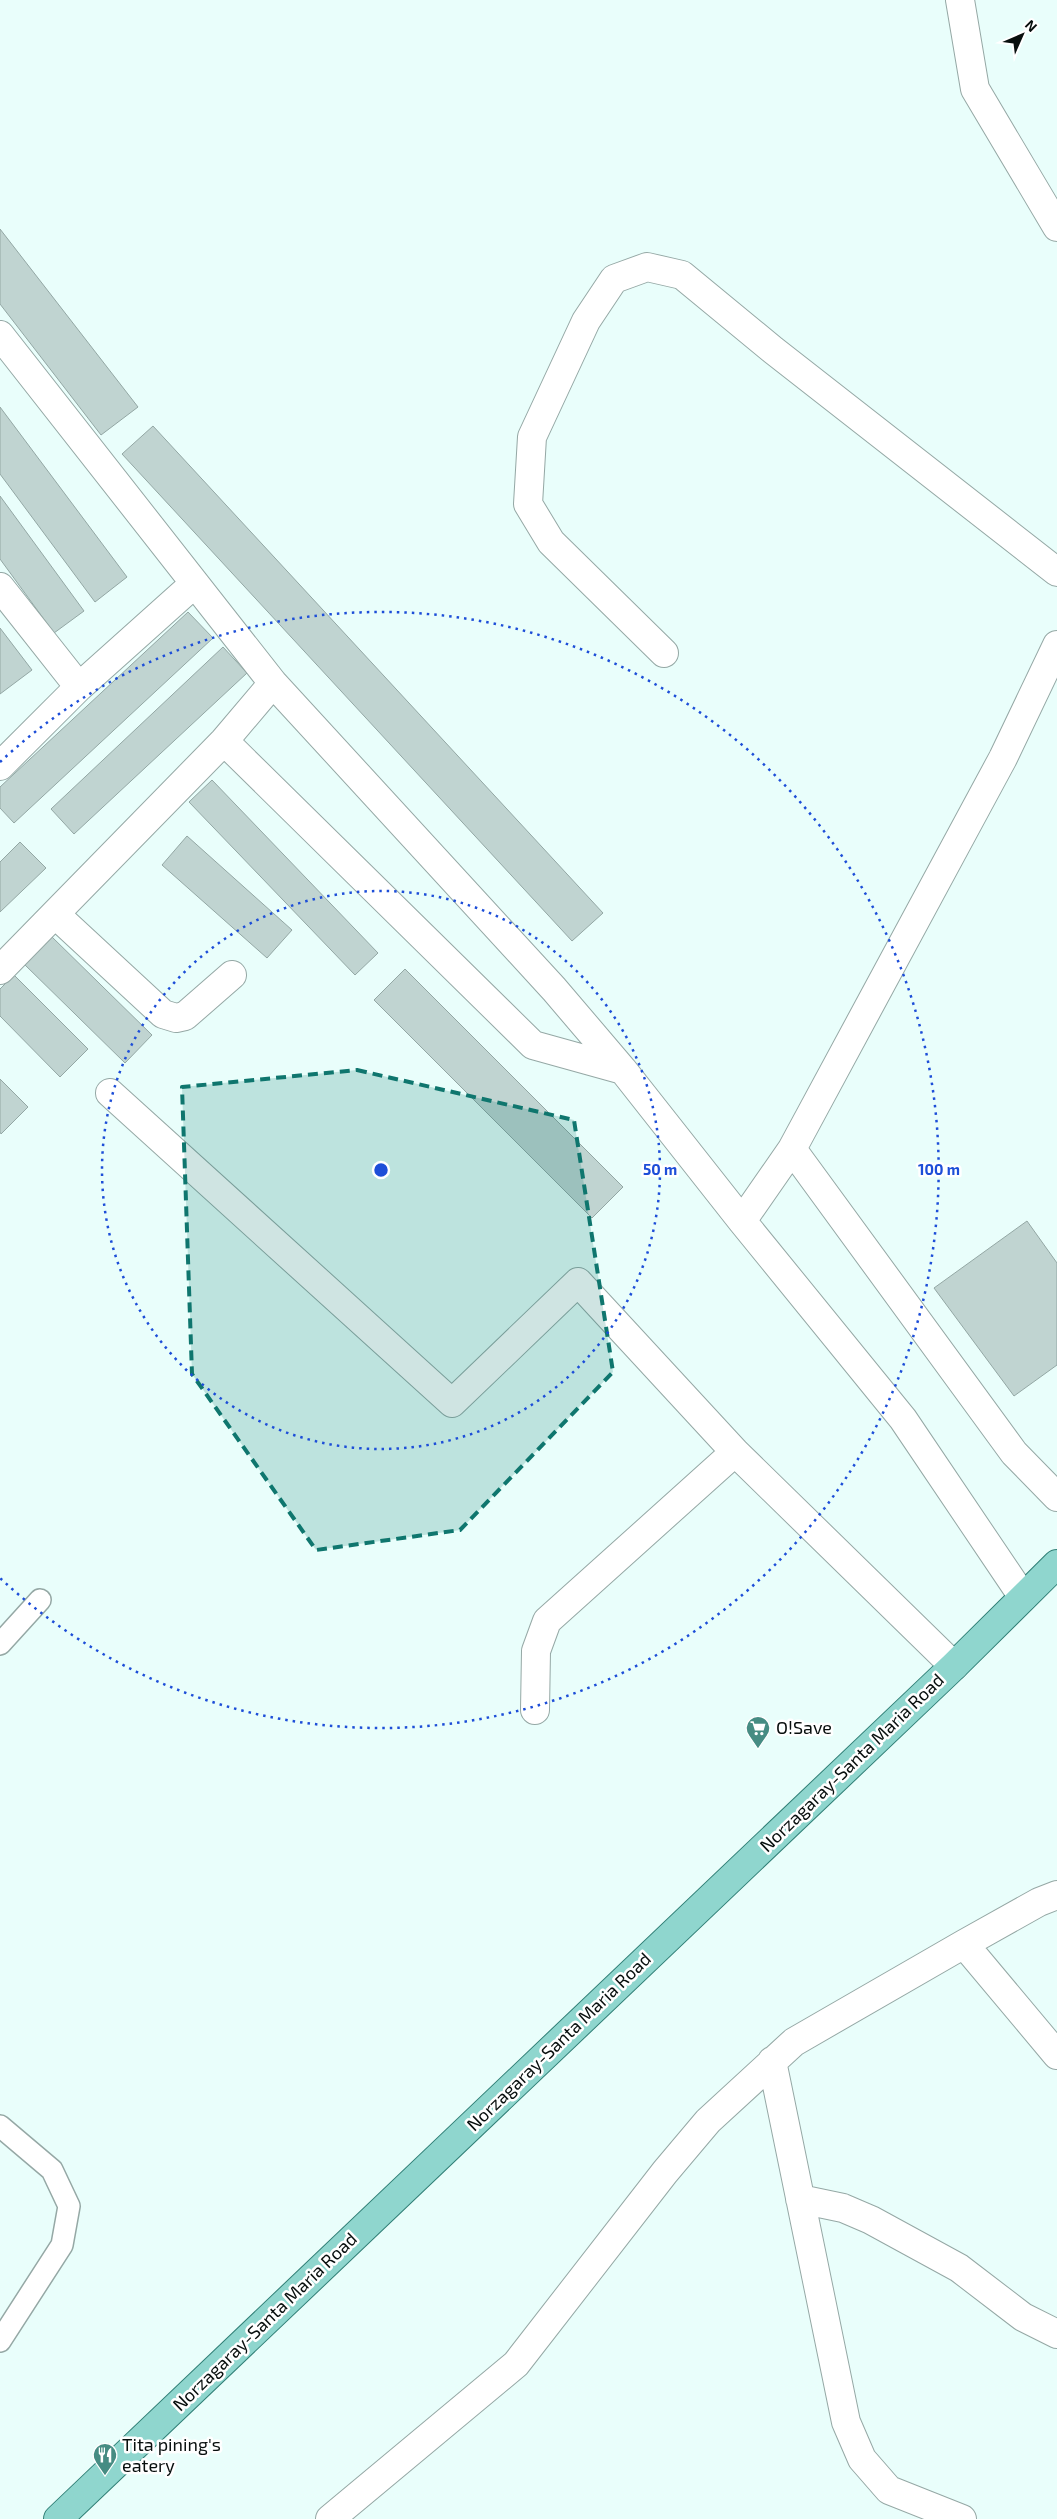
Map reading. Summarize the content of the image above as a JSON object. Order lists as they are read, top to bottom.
{
  "streets": {
    "main road": ["Norzagaray-Santa Maria Road"]
  },
  "places": {
    "supermarket": ["O!Save"],
    "restaurant": ["Tita pining's eatery"]
  },
  "north": "top right",
  "rings": ["50 m", "100 m"]
}
